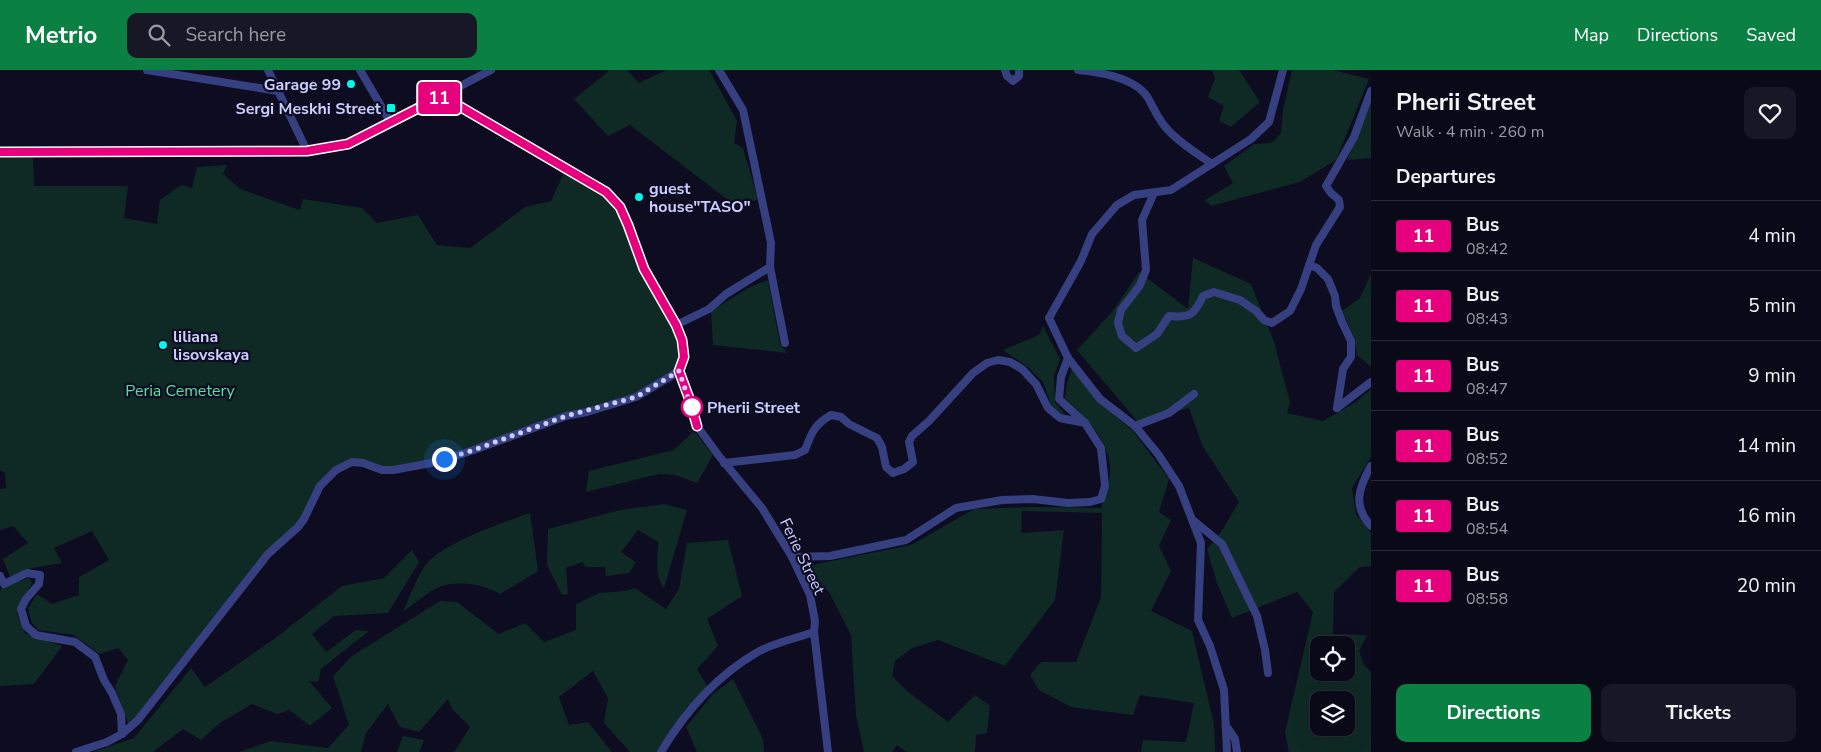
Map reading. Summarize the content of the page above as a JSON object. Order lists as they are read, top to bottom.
{
  "streets": {
    "street": ["Ferie Street"]
  },
  "parks": ["Peria Cemetery"],
  "places": {
    "other": [
      "Garage 99",
      "guest house\"TASO\"",
      "liliana lisovskaya",
      "Pherii Street"
    ],
    "transit": ["Sergi Meskhi Street"]
  },
  "lines": ["bus line 11"],
  "page": {
    "header": "Metrio",
    "search": "Search here",
    "nav": ["Map", "Directions", "Saved"],
    "on_map": "11",
    "heading": [
      ["Pherii Street", "Walk · 4 min · 260 m"],
      "Departures"
    ],
    "list": [
      {
        "mark": "11",
        "name": "Bus",
        "note": "08:42",
        "value": "4 min"
      },
      {
        "mark": "11",
        "name": "Bus",
        "note": "08:43",
        "value": "5 min"
      },
      {
        "mark": "11",
        "name": "Bus",
        "note": "08:47",
        "value": "9 min"
      },
      {
        "mark": "11",
        "name": "Bus",
        "note": "08:52",
        "value": "14 min"
      },
      {
        "mark": "11",
        "name": "Bus",
        "note": "08:54",
        "value": "16 min"
      },
      {
        "mark": "11",
        "name": "Bus",
        "note": "08:58",
        "value": "20 min"
      }
    ],
    "buttons": ["Directions", "Tickets"]
  }
}
